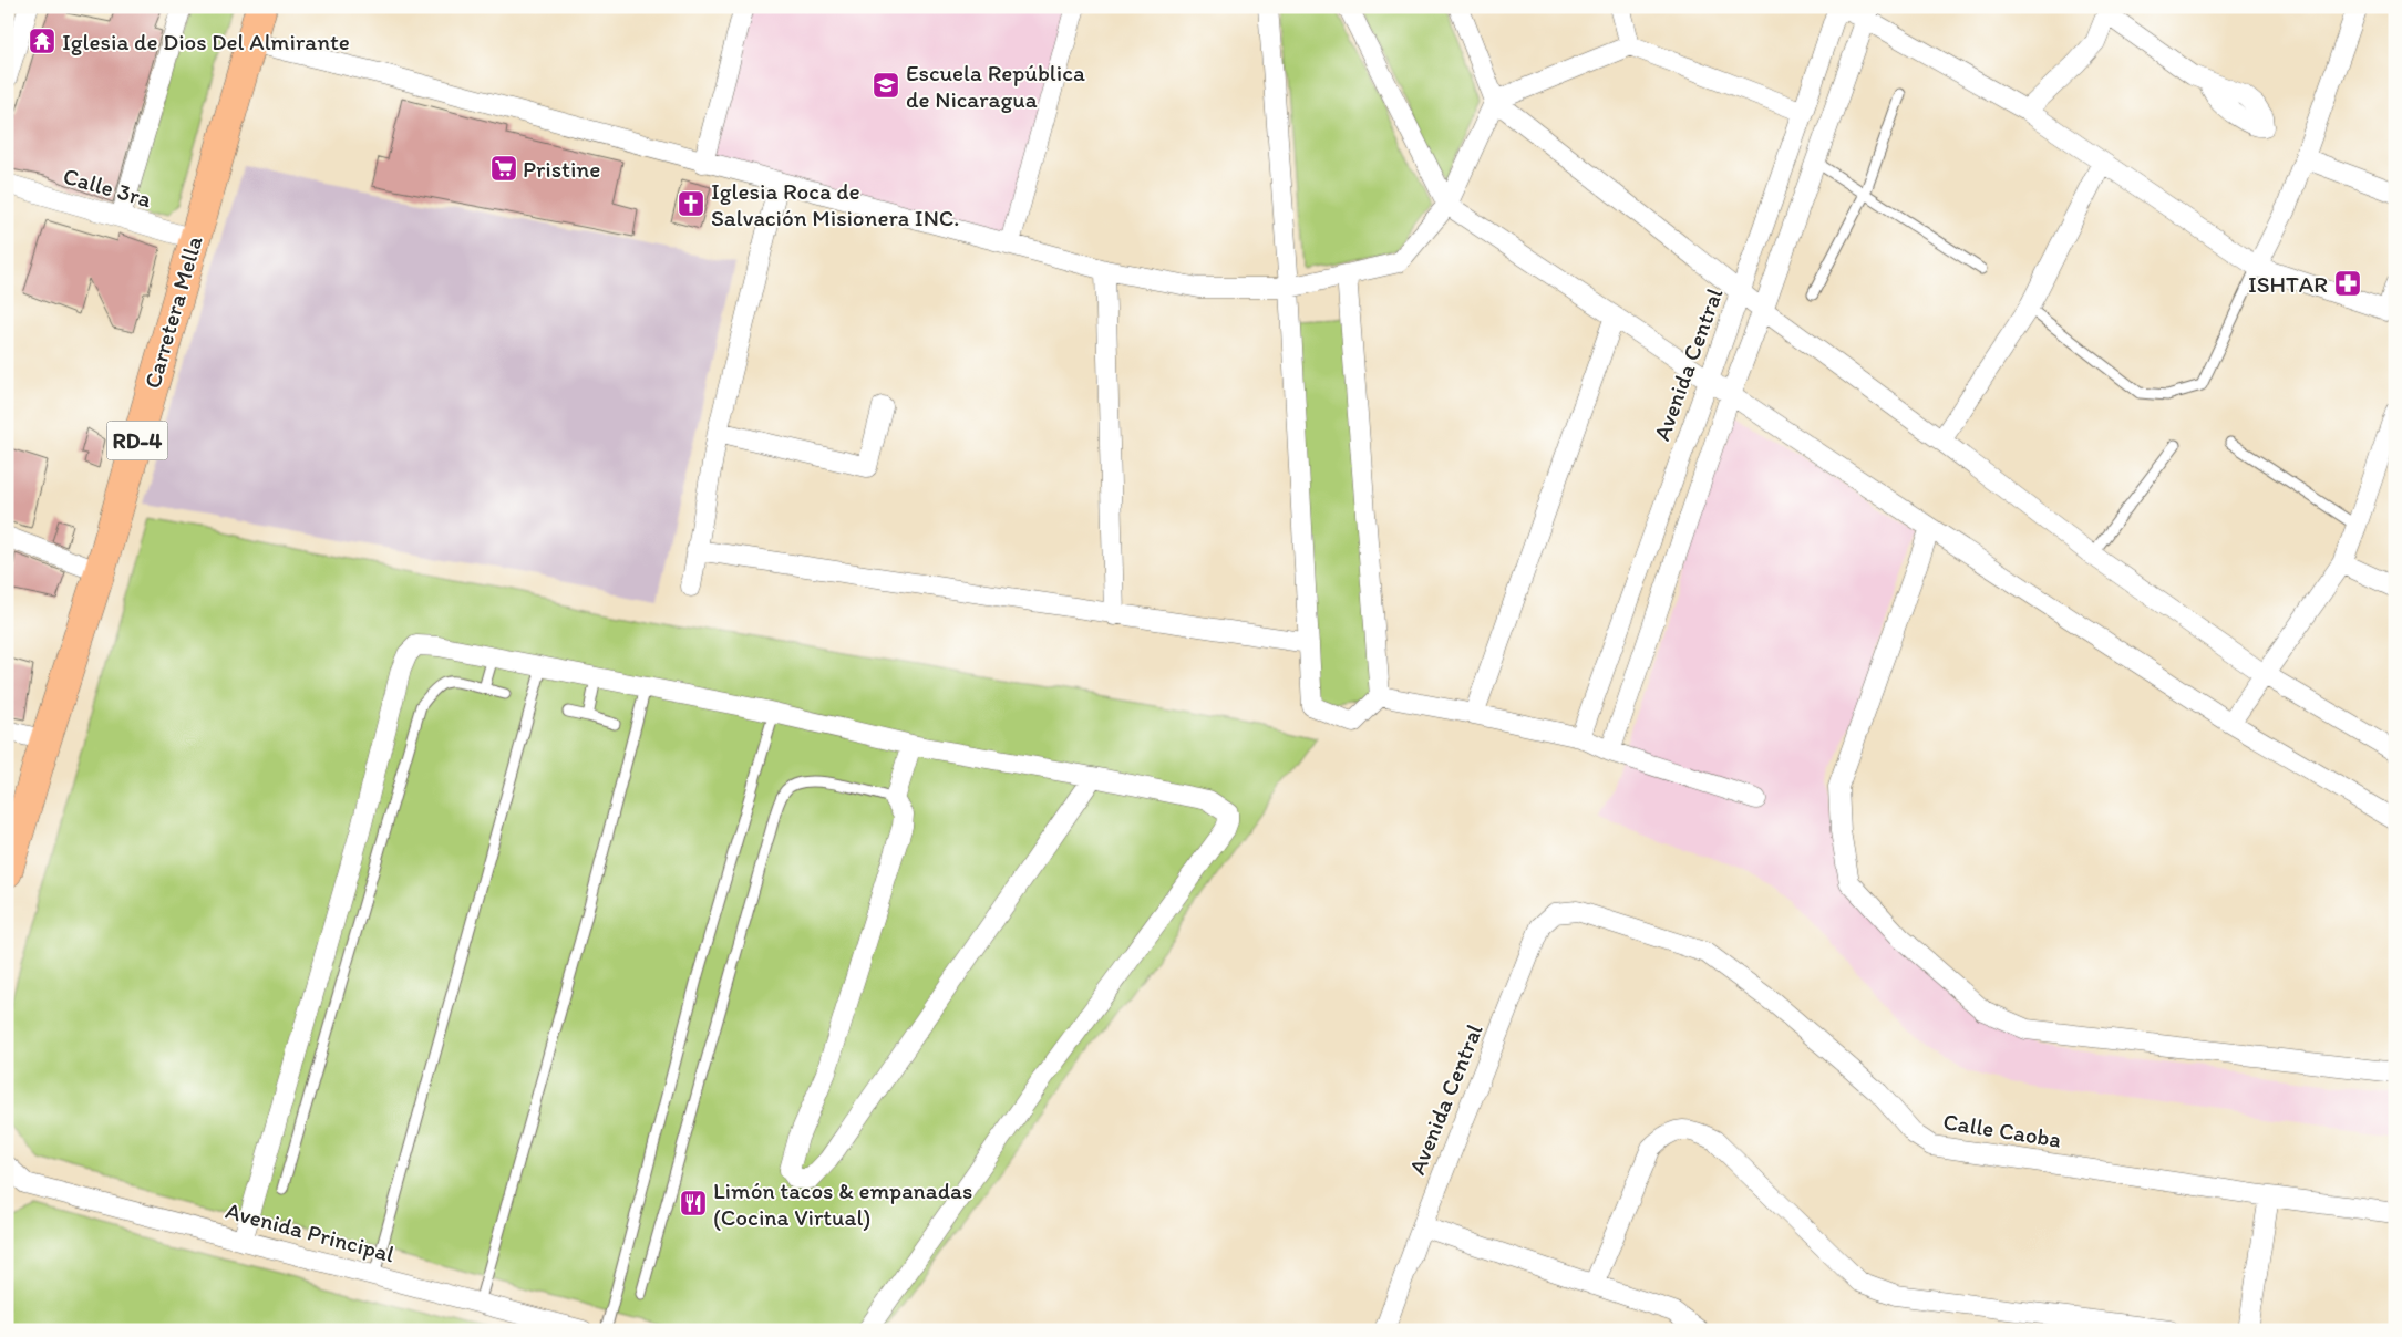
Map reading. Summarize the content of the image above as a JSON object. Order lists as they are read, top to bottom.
{
  "streets": {
    "main road": ["Carretera Mella", "RD-4"],
    "street": [
      "Calle 3ra",
      "Avenida Central",
      "Calle Caoba",
      "Avenida Principal"
    ]
  },
  "crossings": [
    ["Calle 3ra", "Carretera Mella"],
    ["Avenida Central", "Calle Caoba"]
  ],
  "places": {
    "temple": ["Iglesia de Dios Del Almirante"],
    "school or university": ["Escuela República de Nicaragua"],
    "supermarket": ["Pristine"],
    "church": ["Iglesia Roca de Salvación Misionera INC."],
    "pharmacy": ["ISHTAR"],
    "restaurant": ["Limón tacos & empanadas (Cocina Virtual)"]
  }
}
